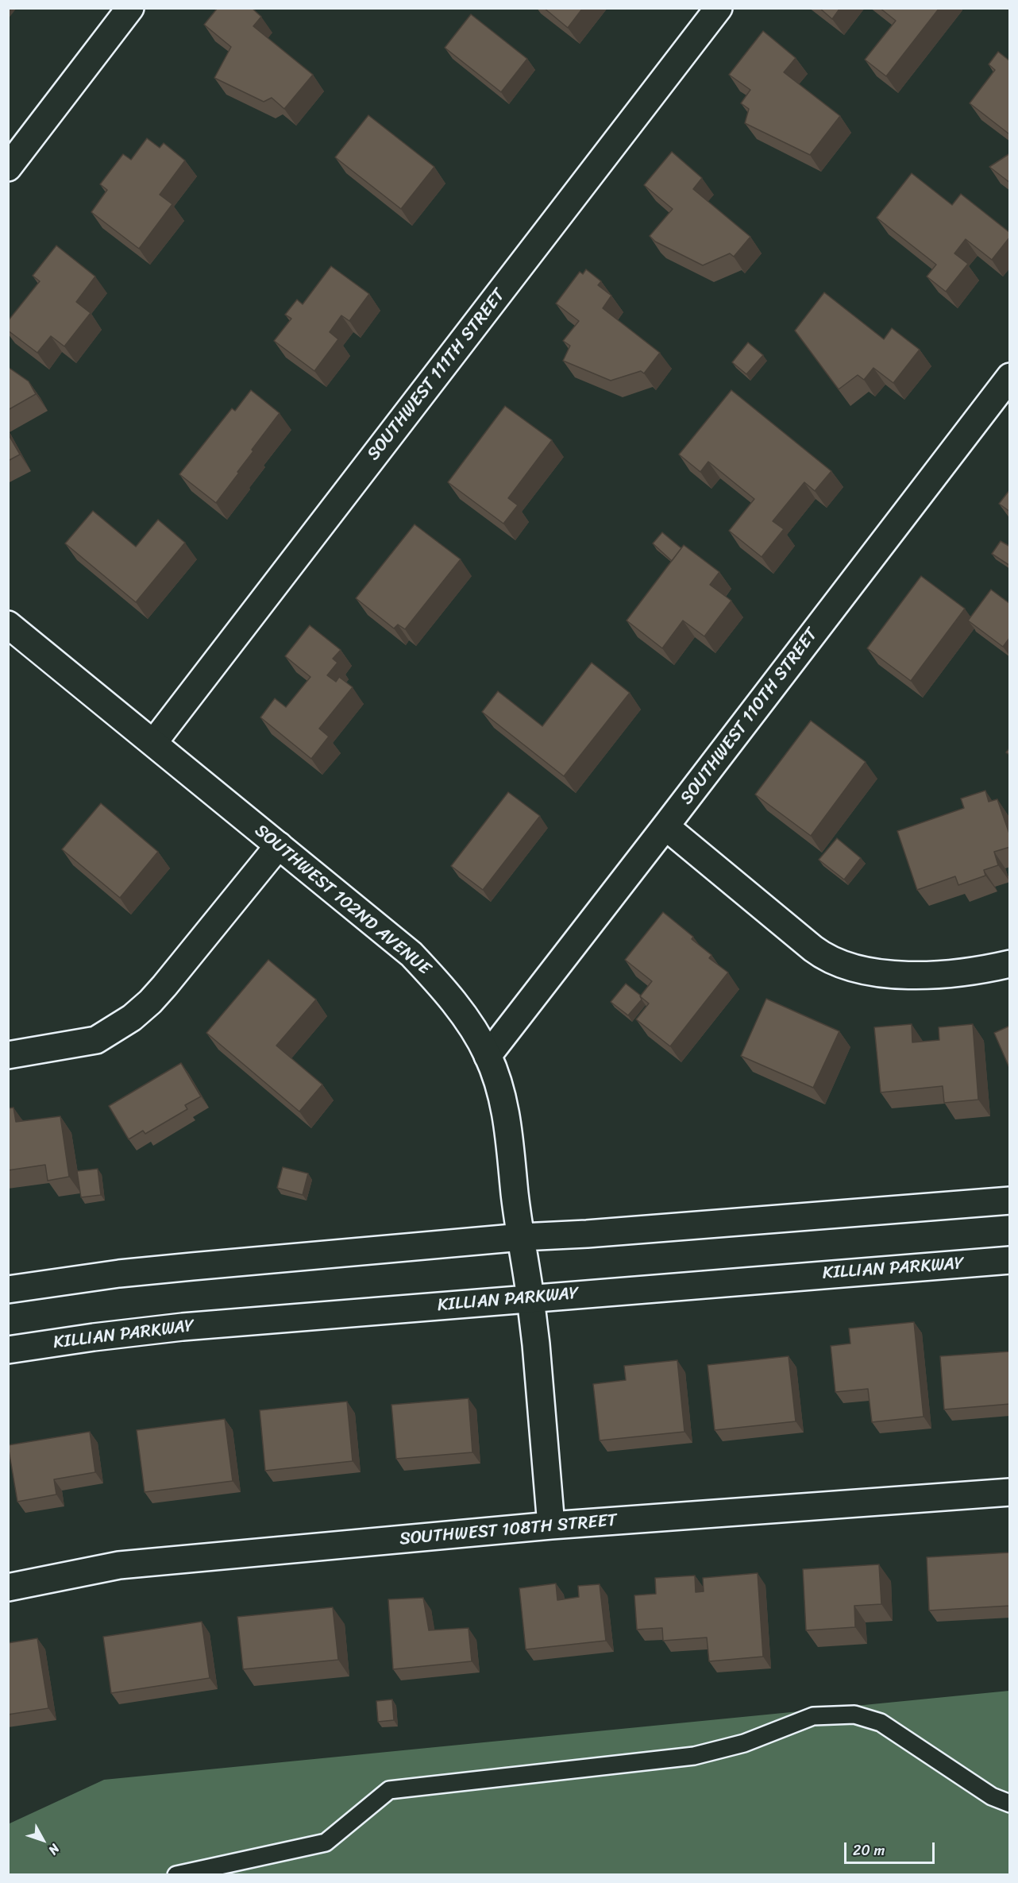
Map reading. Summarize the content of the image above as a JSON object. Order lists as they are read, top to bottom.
{
  "streets": {
    "street": [
      "SOUTHWEST 111TH STREET",
      "SOUTHWEST 110TH STREET",
      "SOUTHWEST 102ND AVENUE",
      "KILLIAN PARKWAY",
      "SOUTHWEST 108TH STREET"
    ]
  },
  "crossings": [
    ["SOUTHWEST 111TH STREET", "SOUTHWEST 102ND AVENUE"],
    ["SOUTHWEST 110TH STREET", "SOUTHWEST 102ND AVENUE"],
    ["SOUTHWEST 102ND AVENUE", "KILLIAN PARKWAY"],
    ["SOUTHWEST 102ND AVENUE", "SOUTHWEST 108TH STREET"]
  ],
  "scale_bar": "20 m",
  "north": "bottom right"
}
